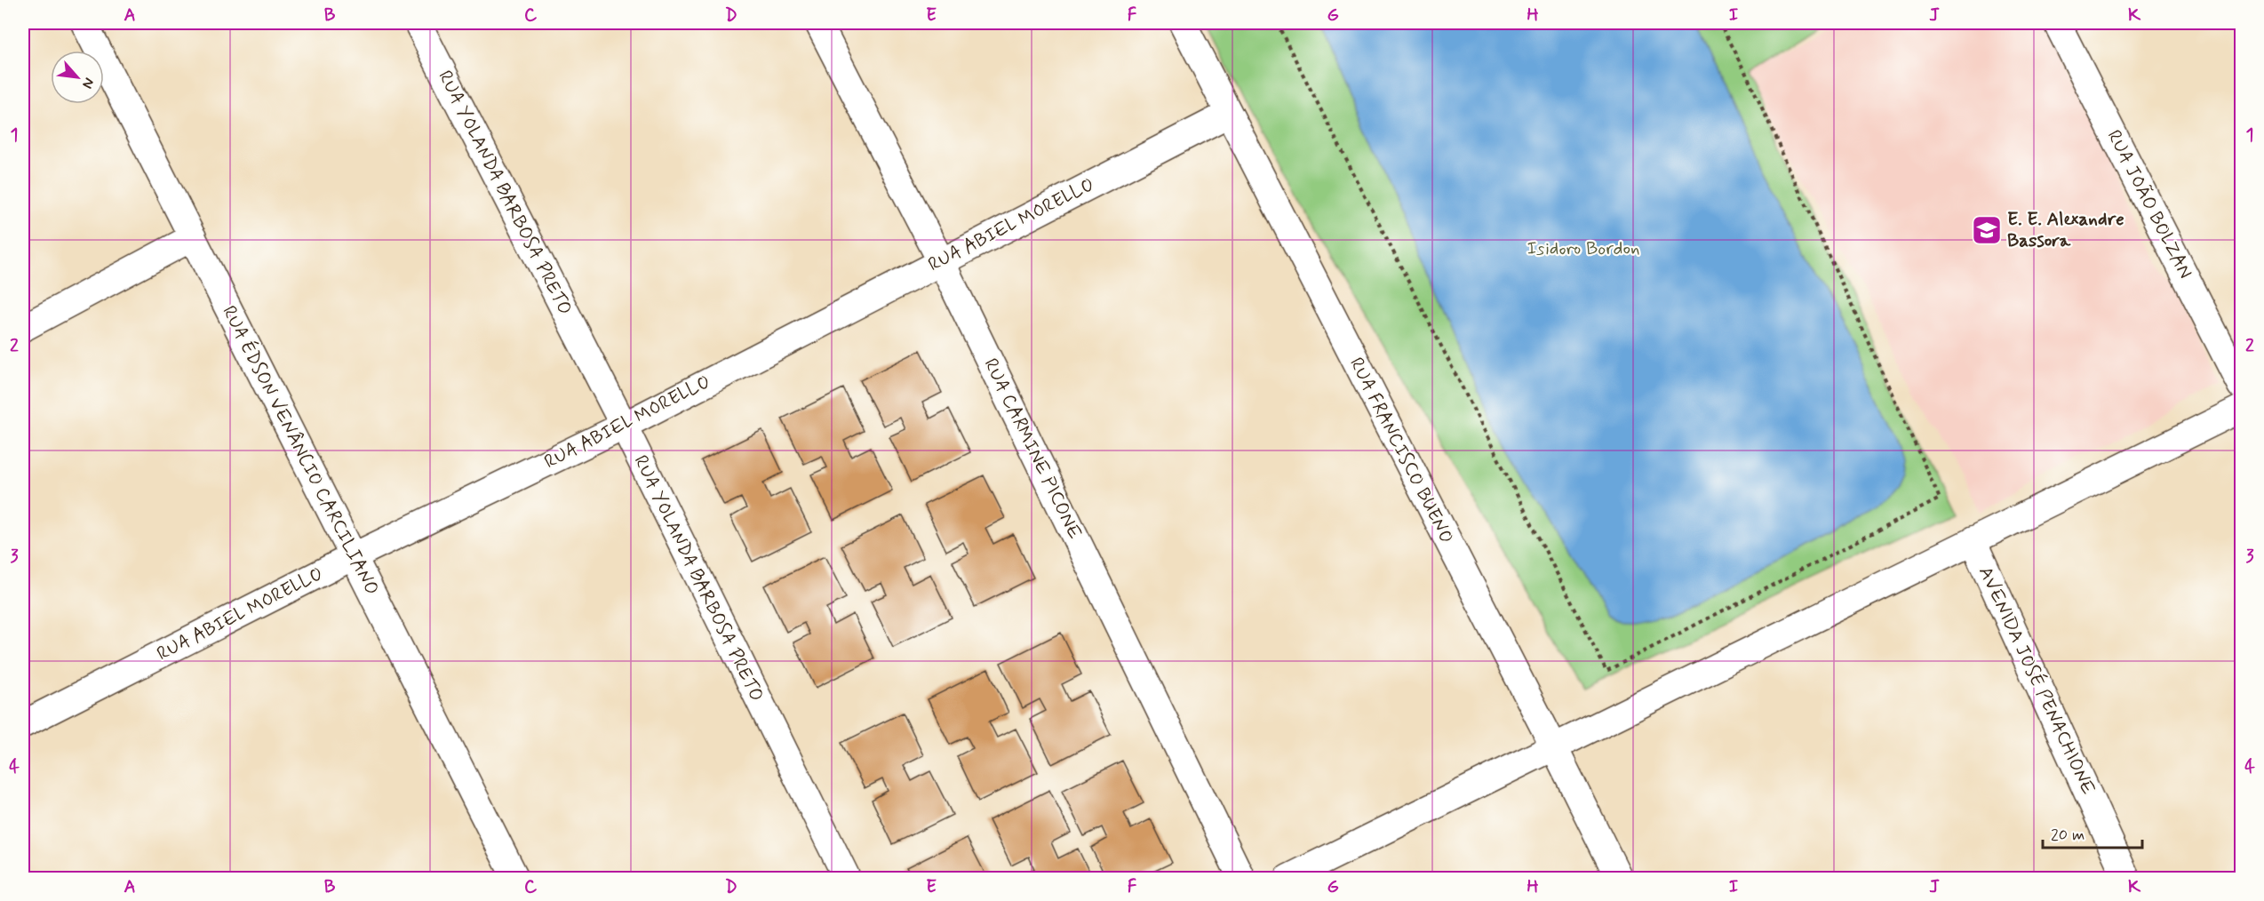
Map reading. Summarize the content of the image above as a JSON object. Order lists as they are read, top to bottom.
{
  "streets": {
    "street": [
      "RUA YOLANDA BARBOSA PRETO",
      "RUA JOÃO BOLZAN",
      "RUA ABIEL MORELLO",
      "RUA CARMINE PICONE",
      "RUA ÉDSON VENÂNCIO CARCILIANO",
      "RUA FRANCISCO BUENO",
      "AVENIDA JOSÉ PENACHIONE"
    ]
  },
  "crossings": [
    ["RUA YOLANDA BARBOSA PRETO", "RUA ABIEL MORELLO"],
    ["RUA ABIEL MORELLO", "RUA CARMINE PICONE"],
    ["RUA ABIEL MORELLO", "RUA ÉDSON VENÂNCIO CARCILIANO"],
    ["RUA ABIEL MORELLO", "RUA FRANCISCO BUENO"]
  ],
  "parks": ["Isidoro Bordon"],
  "places": {
    "school or university": ["E. E. Alexandre Bassora"]
  },
  "scale_bar": "20 m",
  "north": "bottom right",
  "grid": {
    "columns": [
      "A",
      "B",
      "C",
      "D",
      "E",
      "F",
      "G",
      "H",
      "I",
      "J",
      "K"
    ],
    "rows": [
      "1",
      "2",
      "3",
      "4"
    ]
  }
}
